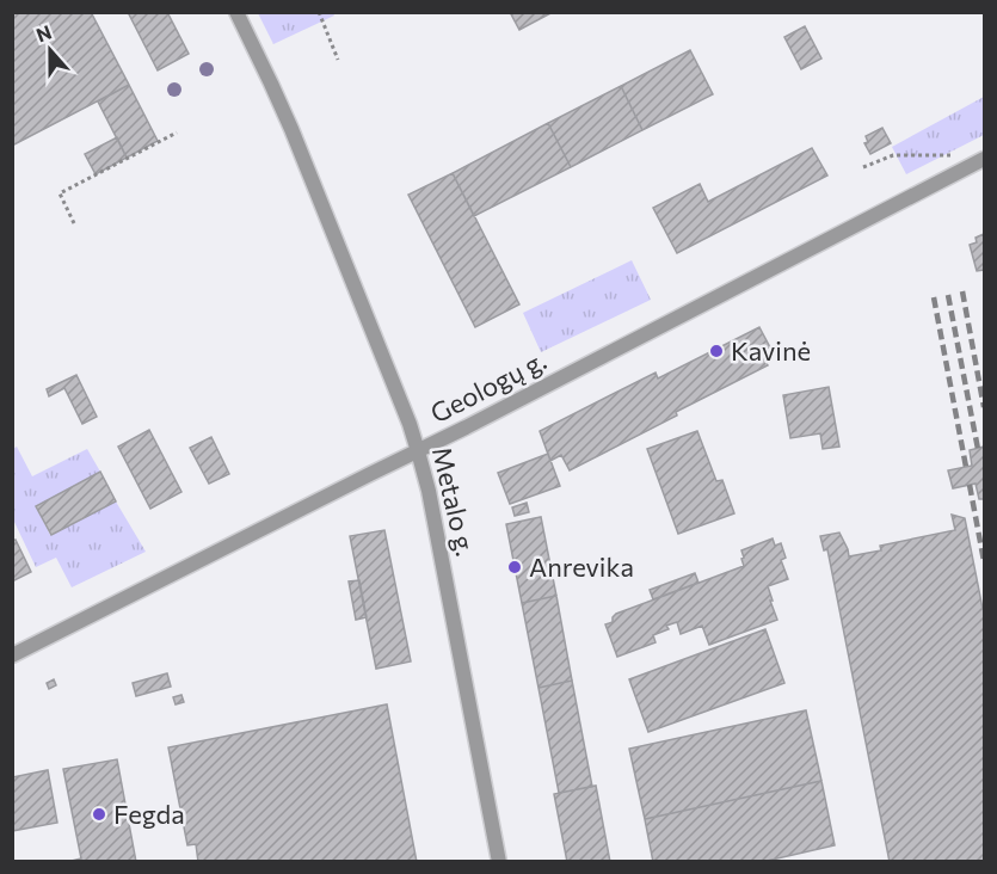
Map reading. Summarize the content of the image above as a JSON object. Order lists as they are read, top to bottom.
{
  "streets": {
    "street": ["Geologų g.", "Metalo g."]
  },
  "crossings": [
    ["Geologų g.", "Metalo g."]
  ],
  "places": ["Kavinė", "Anrevika", "Fegda"],
  "north": "top"
}
